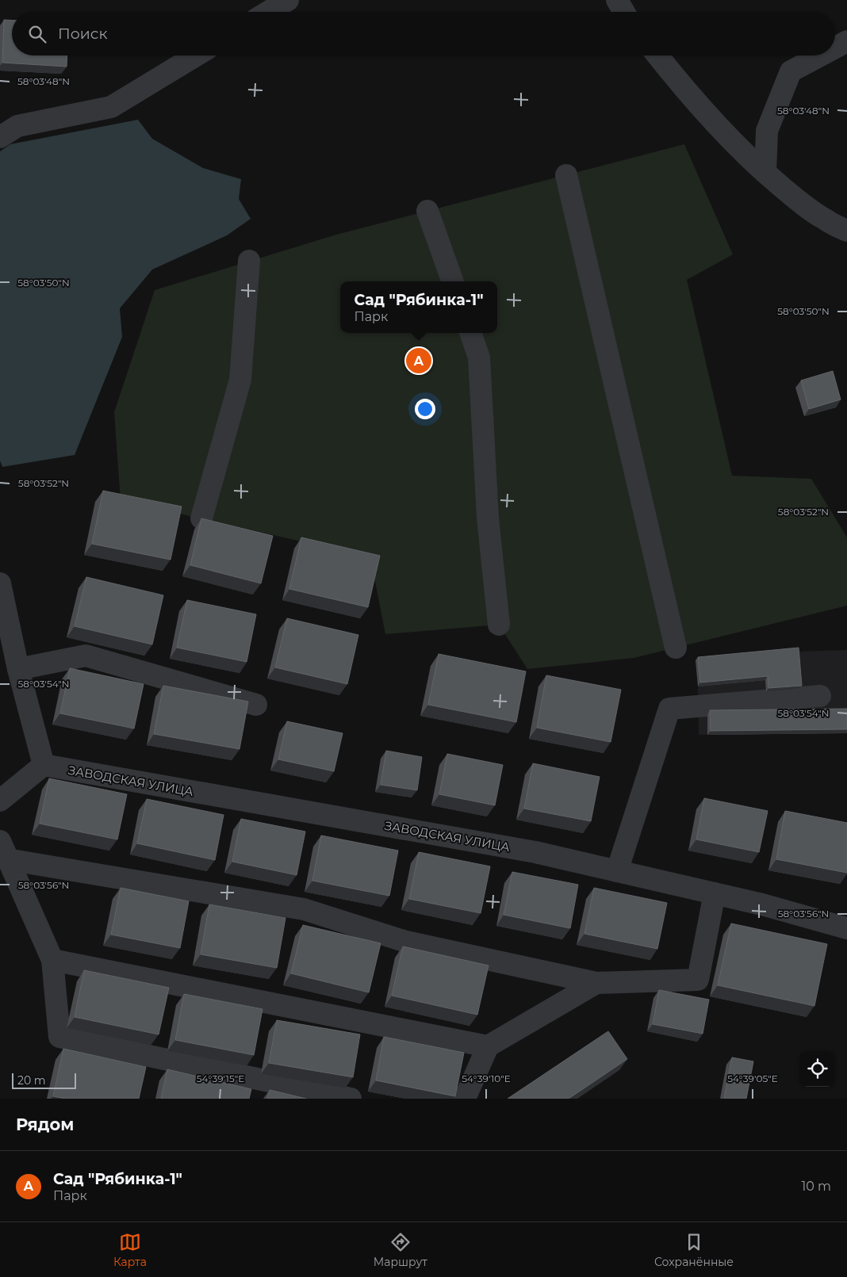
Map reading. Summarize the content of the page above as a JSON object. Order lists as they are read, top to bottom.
{
  "streets": {
    "street": ["ЗАВОДСКАЯ УЛИЦА"]
  },
  "scale_bar": "20 m",
  "page": {
    "search": "Поиск",
    "popup": ["Сад \"Рябинка-1\"", "Парк"],
    "pins": "A",
    "scale": "20 m",
    "heading": "Рядом",
    "list": [
      {
        "mark": "A",
        "name": "Сад \"Рябинка-1\"",
        "note": "Парк",
        "value": "10 m"
      }
    ],
    "nav": ["Карта", "Маршрут", "Сохранённые"]
  },
  "coordinates": [
    "58°03'48\"N",
    "58°03'50\"N",
    "58°03'52\"N",
    "58°03'54\"N",
    "58°03'56\"N",
    "54°39'15\"E",
    "54°39'10\"E",
    "54°39'05\"E"
  ]
}
